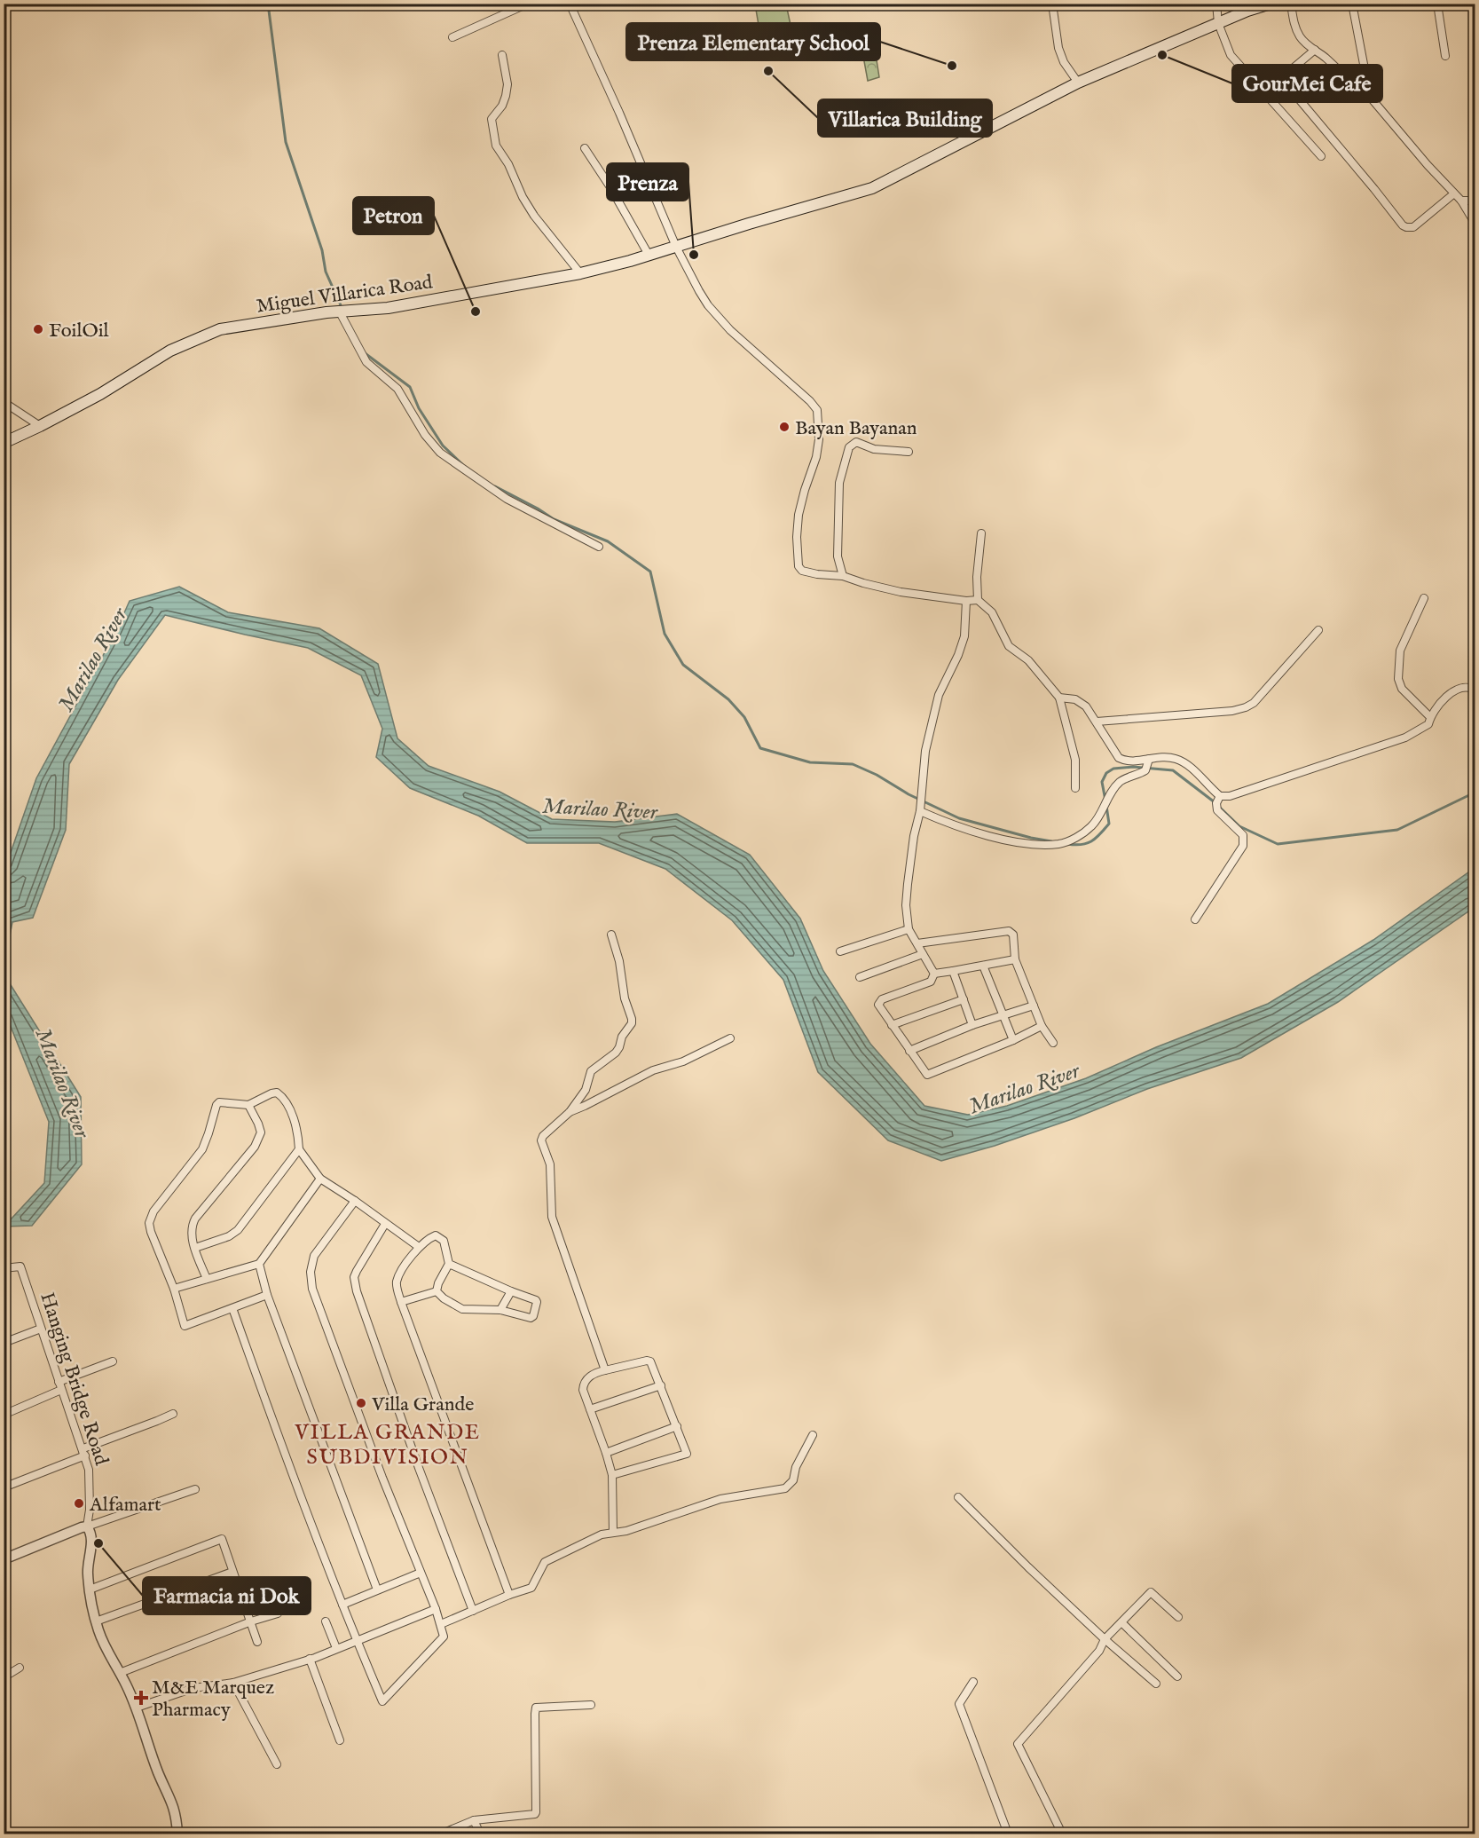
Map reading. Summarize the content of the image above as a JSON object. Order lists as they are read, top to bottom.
{
  "streets": {
    "main road": ["Miguel Villarica Road"],
    "street": ["Hanging Bridge Road"]
  },
  "districts": ["VILLA GRANDE SUBDIVISION"],
  "water": ["Marilao River"],
  "places": {
    "other": [
      "GourMei Cafe",
      "Prenza Elementary School",
      "Villarica Building",
      "Prenza",
      "Petron",
      "FoilOil",
      "Bayan Bayanan",
      "Villa Grande",
      "Alfamart",
      "Farmacia ni Dok"
    ],
    "health": ["M&E Marquez Pharmacy"]
  }
}
